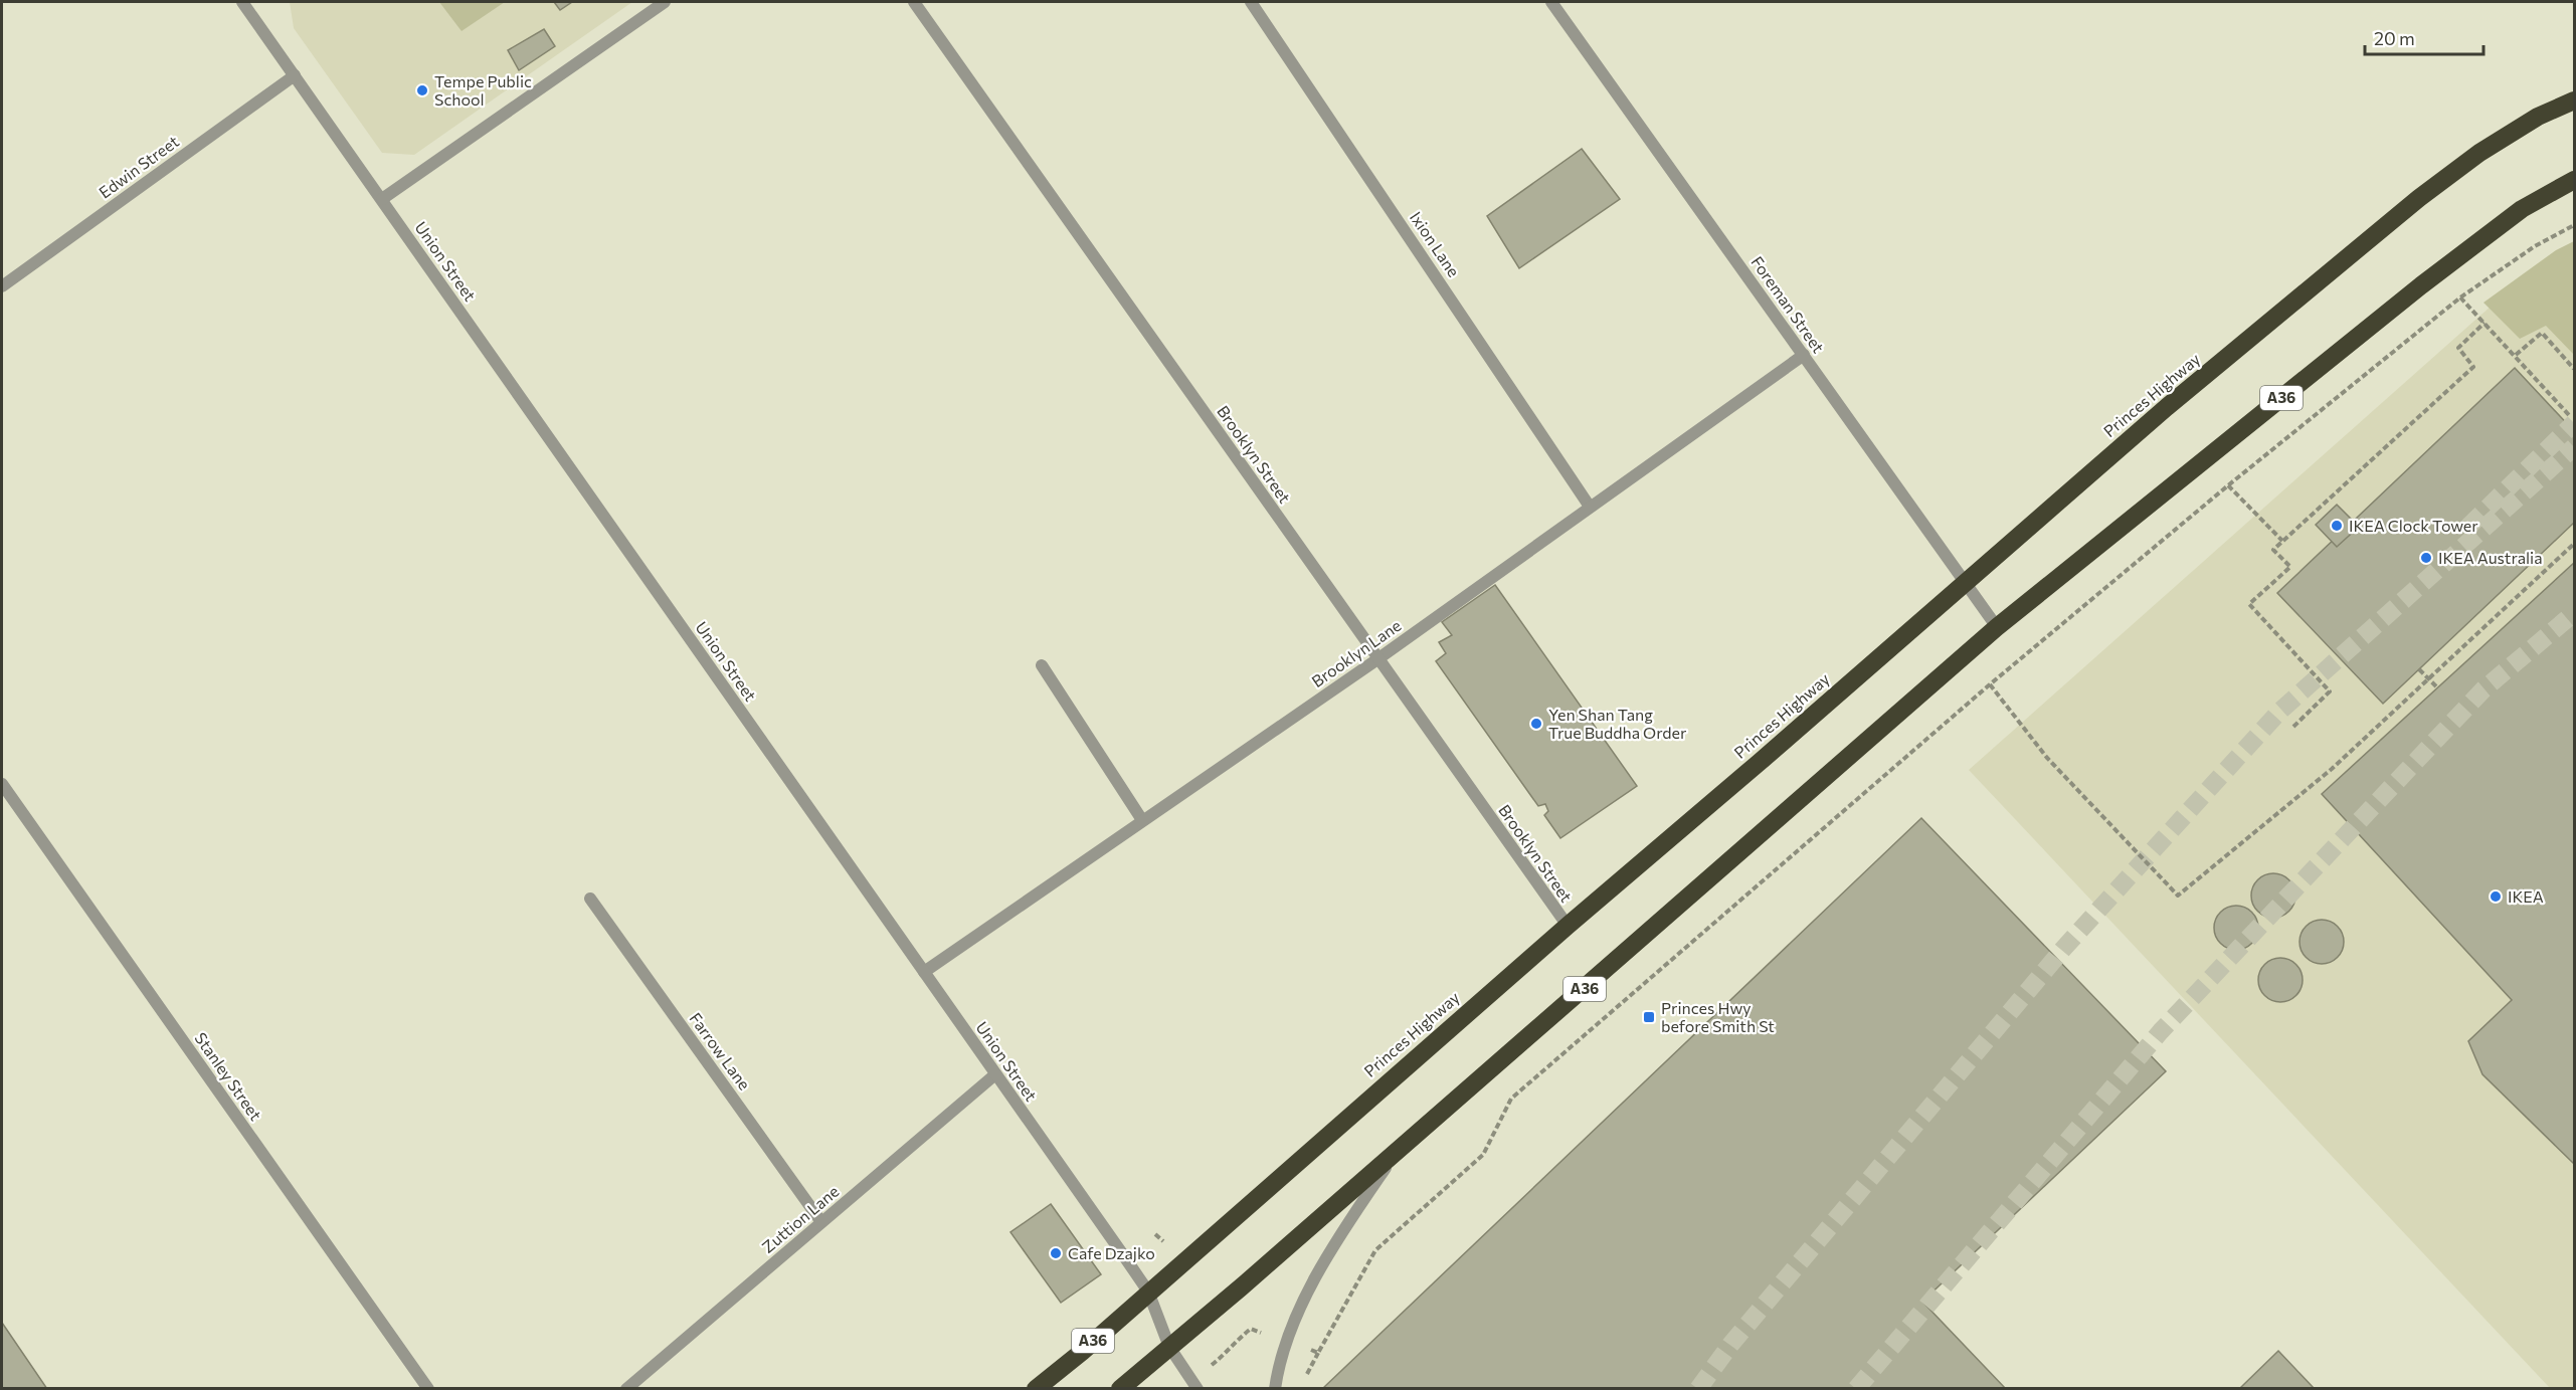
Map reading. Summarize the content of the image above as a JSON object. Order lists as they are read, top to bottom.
{
  "streets": {
    "highway": ["Princes Highway", "A36"],
    "street": [
      "Edwin Street",
      "Ixion Lane",
      "Union Street",
      "Foreman Street",
      "Brooklyn Street",
      "Brooklyn Lane",
      "Farrow Lane",
      "Stanley Street",
      "Zuttion Lane"
    ]
  },
  "crossings": [
    ["Edwin Street", "Union Street"],
    ["Ixion Lane", "Brooklyn Lane"],
    ["Union Street", "Princes Highway"],
    ["Union Street", "A36"],
    ["Union Street", "Brooklyn Lane"],
    ["Union Street", "Zuttion Lane"],
    ["Foreman Street", "Princes Highway"],
    ["Foreman Street", "A36"],
    ["Foreman Street", "Brooklyn Lane"],
    ["Princes Highway", "Brooklyn Street"],
    ["Brooklyn Street", "Brooklyn Lane"],
    ["Farrow Lane", "Zuttion Lane"]
  ],
  "places": {
    "other": [
      "Tempe Public School",
      "IKEA Clock Tower",
      "IKEA Australia",
      "Yen Shan Tang True Buddha Order",
      "IKEA",
      "Cafe Dzajko"
    ],
    "transit": ["Princes Hwy before Smith St"]
  },
  "scale_bar": "20 m"
}
